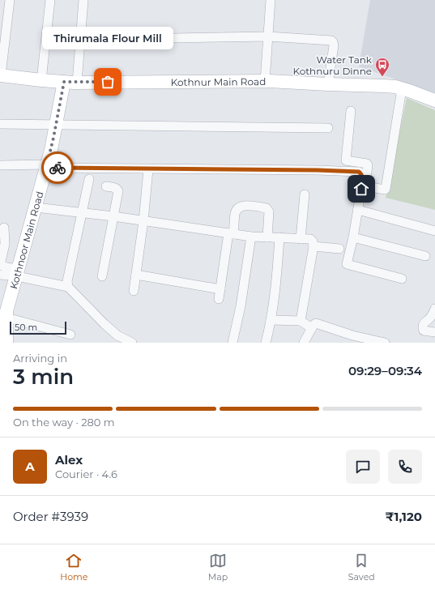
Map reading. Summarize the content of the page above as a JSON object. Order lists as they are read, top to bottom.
{
  "streets": {
    "main road": ["Kothnur Main Road", "Kothnoor Main Road"]
  },
  "crossings": [
    ["Kothnur Main Road", "Kothnoor Main Road"]
  ],
  "places": {
    "bus stop": ["Water Tank Kothnuru Dinne"],
    "other": ["Thirumala Flour Mill"]
  },
  "scale_bar": "50 m",
  "page": {
    "bubble": "Thirumala Flour Mill",
    "scale": "50 m",
    "heading": ["3 min", "Arriving in", "09:29–09:34"],
    "panel": [
      "Alex",
      "Courier · 4.6",
      "Order #3939",
      "₹1,120"
    ],
    "bar": "On the way · 280 m",
    "round": "A",
    "tabs": ["Home", "Map", "Saved"]
  }
}
